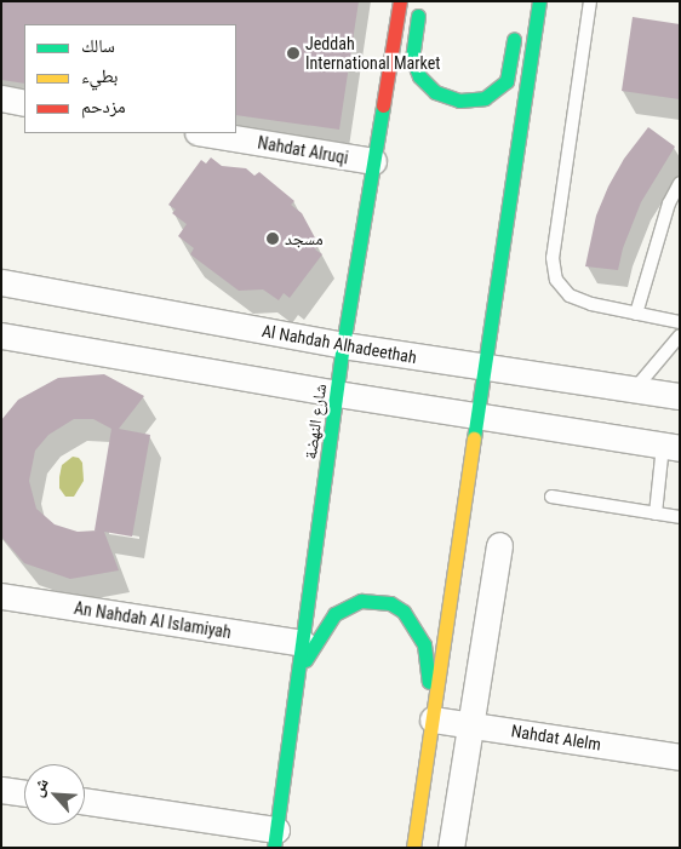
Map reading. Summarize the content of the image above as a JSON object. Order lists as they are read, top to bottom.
{
  "streets": {
    "street": [
      "Nahdat Alruqi",
      "Al Nahdah Alhadeethah",
      "شارع النهضة",
      "An Nahdah Al Islamiyah",
      "Nahdat Alelm"
    ]
  },
  "crossings": [
    ["Nahdat Alruqi", "شارع النهضة"],
    ["Al Nahdah Alhadeethah", "شارع النهضة"],
    ["شارع النهضة", "An Nahdah Al Islamiyah"]
  ],
  "places": ["Jeddah International Market", "مسجد"],
  "legend": ["سالك", "بطيء", "مزدحم"],
  "north": "top left"
}
